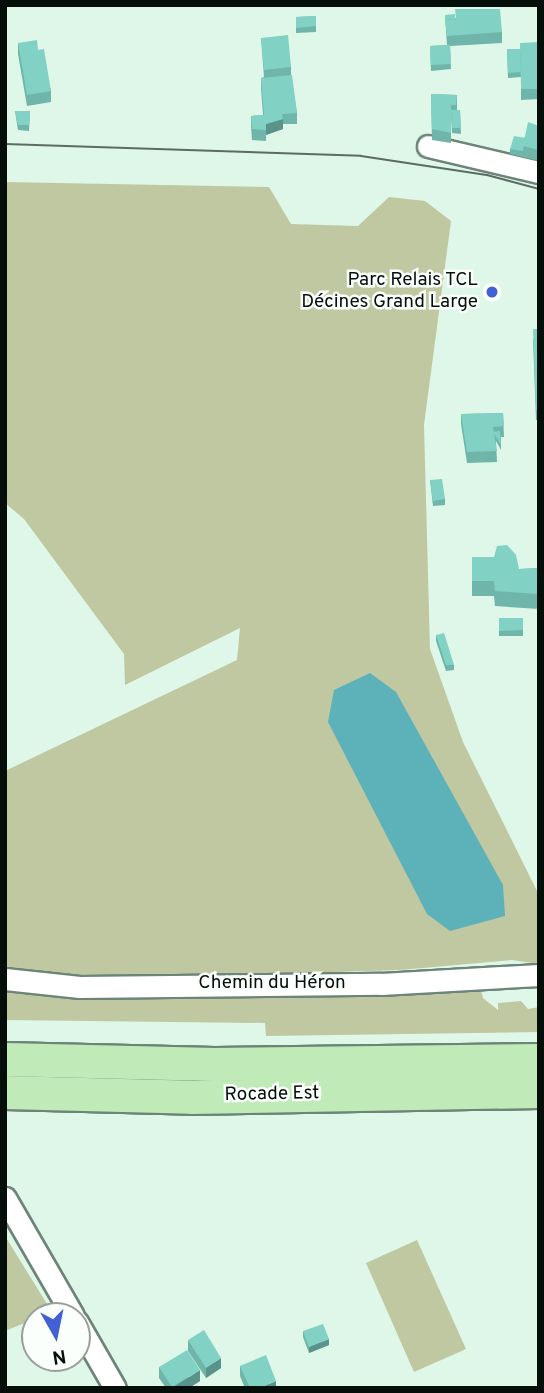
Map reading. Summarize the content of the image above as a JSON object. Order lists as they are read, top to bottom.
{
  "streets": {
    "highway": ["Rocade Est"],
    "street": ["Chemin du Héron"]
  },
  "places": ["Parc Relais TCL Décines Grand Large"],
  "north": "bottom"
}
